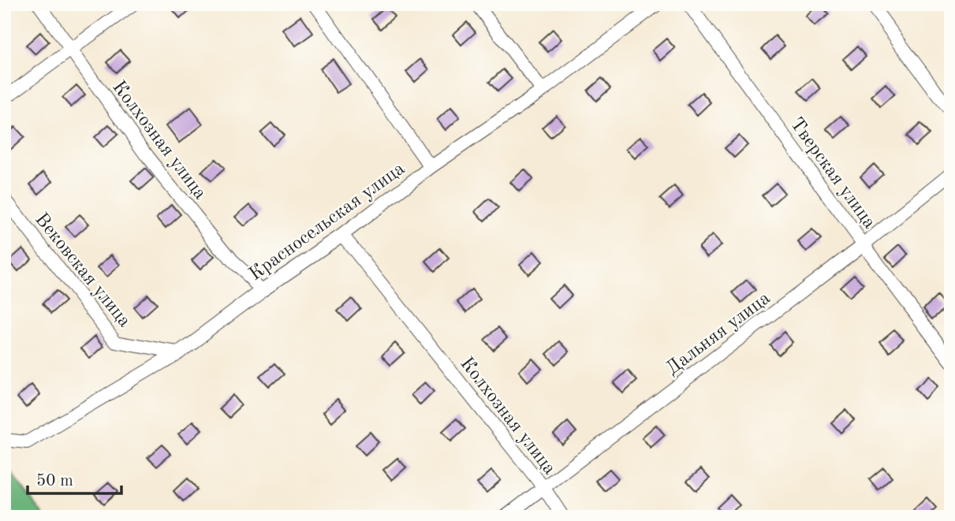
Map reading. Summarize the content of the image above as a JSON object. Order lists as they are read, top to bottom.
{
  "streets": {
    "street": [
      "Колхозная улица",
      "Тверская улица",
      "Красносельская улица",
      "Вековская улица",
      "Дальняя улица"
    ]
  },
  "crossings": [
    ["Колхозная улица", "Красносельская улица"],
    ["Колхозная улица", "Дальняя улица"],
    ["Тверская улица", "Дальняя улица"],
    ["Красносельская улица", "Вековская улица"]
  ],
  "scale_bar": "50 m"
}
